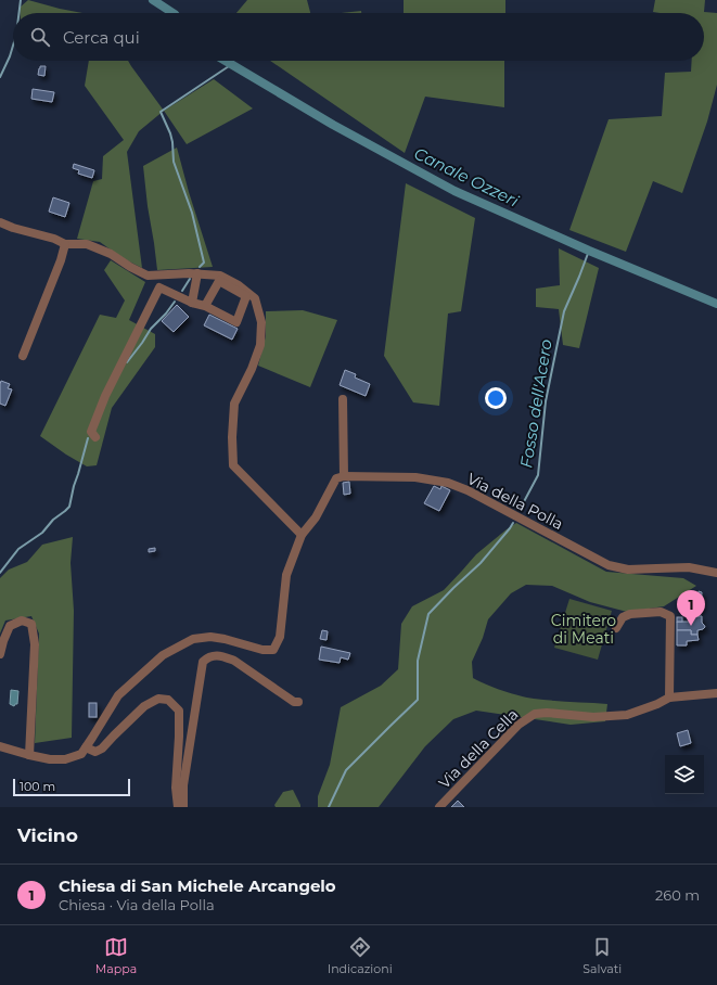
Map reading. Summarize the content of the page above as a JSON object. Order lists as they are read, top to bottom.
{
  "streets": {
    "street": ["Via della Polla", "Via della Cella"]
  },
  "water": ["Canale Ozzeri", "Fosso dell'Acero"],
  "parks": ["Cimitero di Meati"],
  "scale_bar": "100 m",
  "page": {
    "search": "Cerca qui",
    "pins": "1",
    "scale": "100 m",
    "heading": "Vicino",
    "list": [
      {
        "mark": "1",
        "name": "Chiesa di San Michele Arcangelo",
        "note": "Chiesa · Via della Polla",
        "value": "260 m"
      }
    ],
    "nav": ["Mappa", "Indicazioni", "Salvati"]
  }
}
